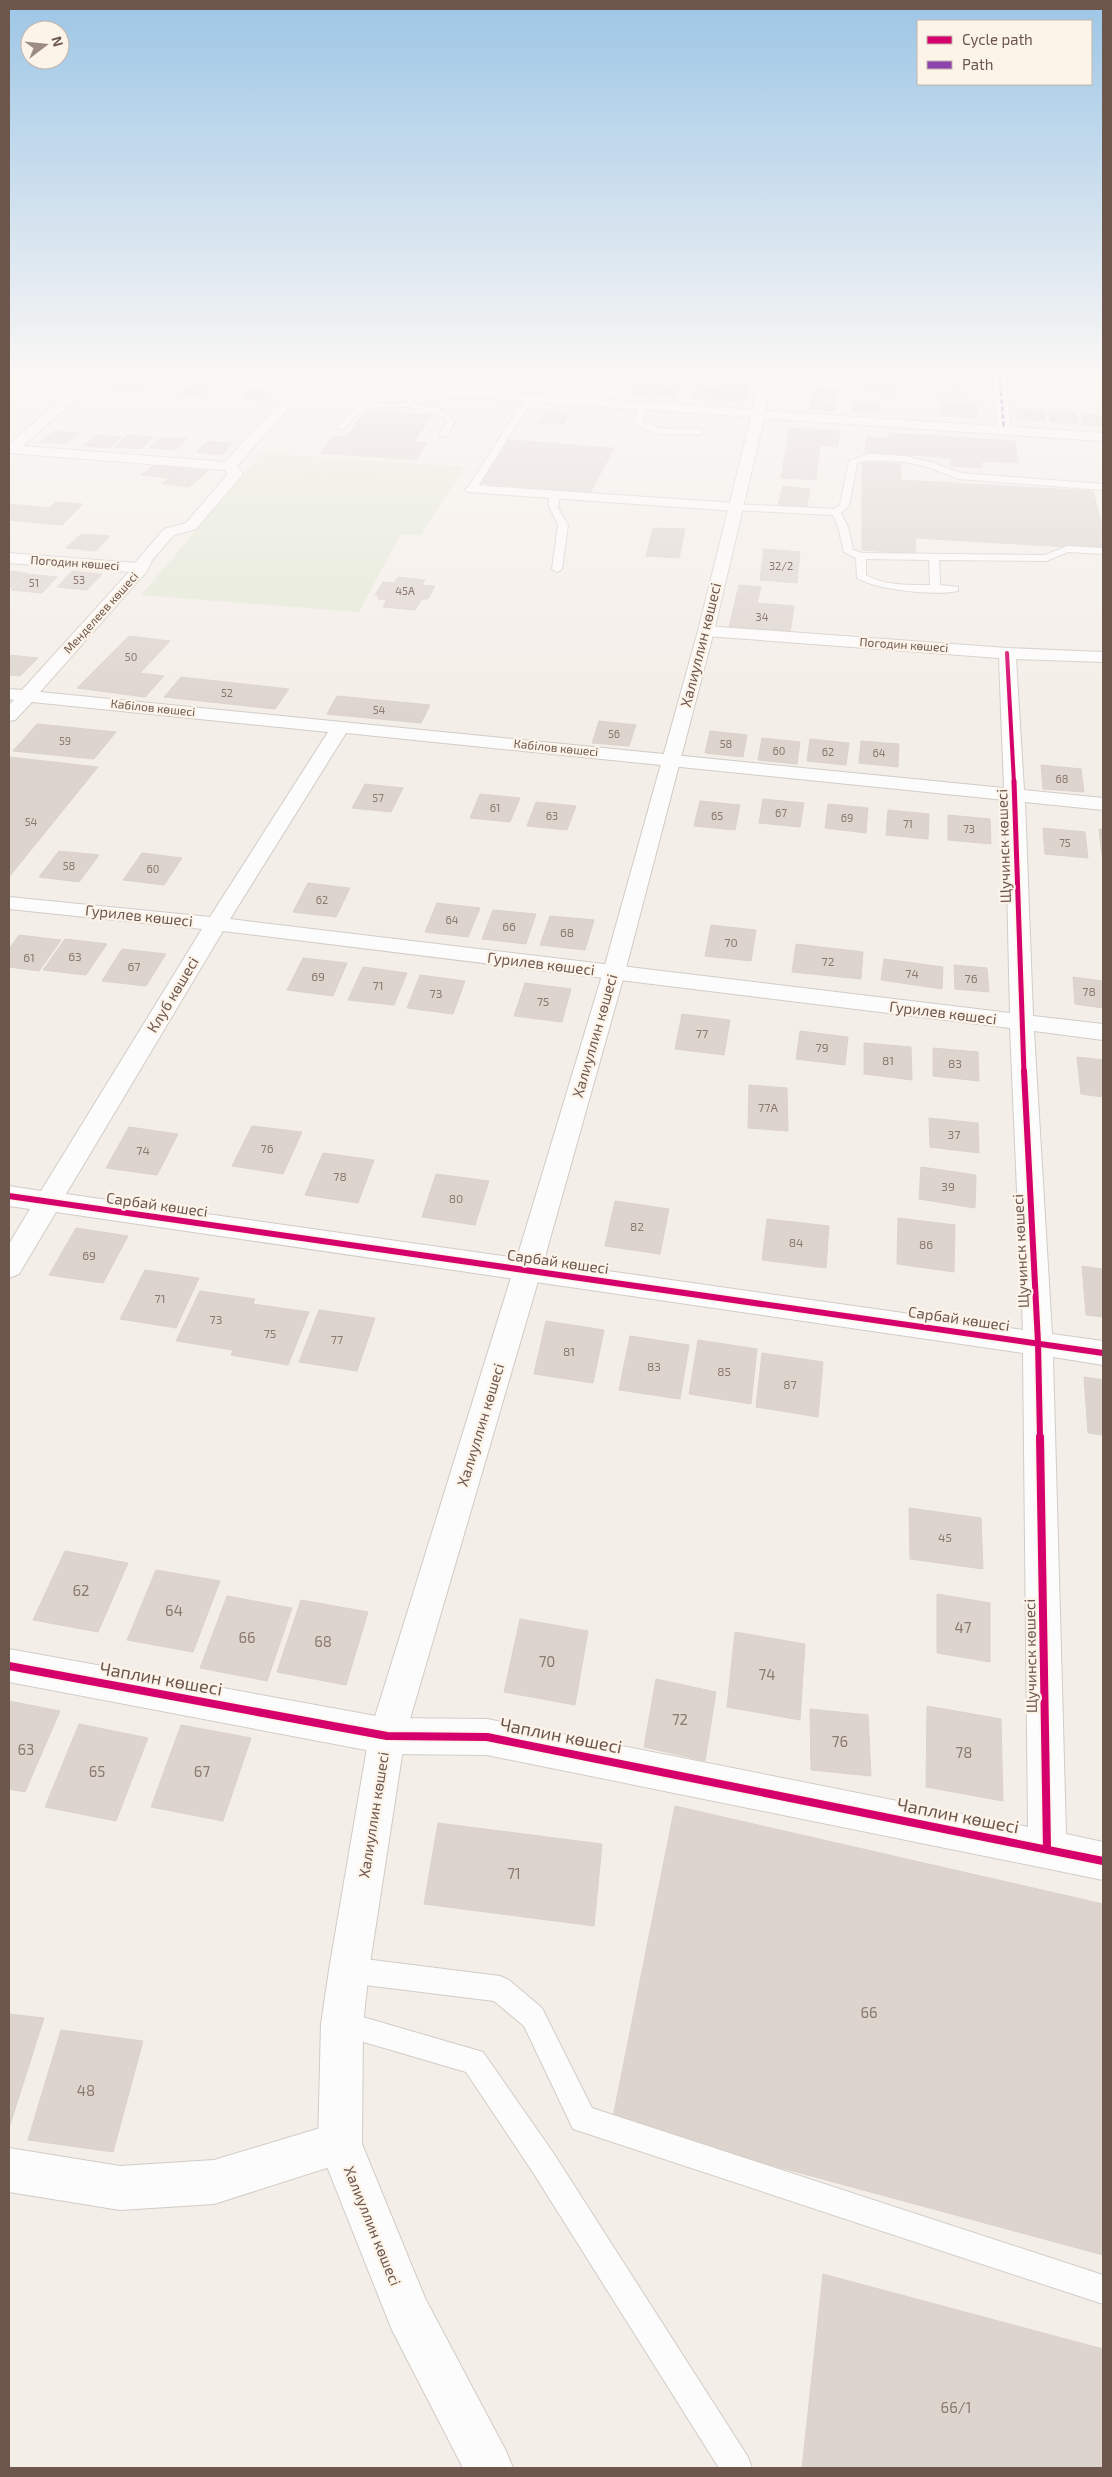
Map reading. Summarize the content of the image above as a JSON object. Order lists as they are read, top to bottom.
{
  "streets": {
    "street": [
      "Погодин көшесі",
      "Менделеев көшесі",
      "Халиуллин көшесі",
      "Кабілов көшесі",
      "Щучинск көшесі",
      "Гурилев көшесі",
      "Клуб көшесі",
      "Сарбай көшесі",
      "Чаплин көшесі"
    ]
  },
  "crossings": [
    ["Погодин көшесі", "Менделеев көшесі"],
    ["Погодин көшесі", "Халиуллин көшесі"],
    ["Погодин көшесі", "Щучинск көшесі"],
    ["Менделеев көшесі", "Кабілов көшесі"],
    ["Халиуллин көшесі", "Кабілов көшесі"],
    ["Халиуллин көшесі", "Гурилев көшесі"],
    ["Халиуллин көшесі", "Сарбай көшесі"],
    ["Халиуллин көшесі", "Чаплин көшесі"],
    ["Кабілов көшесі", "Щучинск көшесі"],
    ["Кабілов көшесі", "Клуб көшесі"],
    ["Щучинск көшесі", "Гурилев көшесі"],
    ["Щучинск көшесі", "Сарбай көшесі"],
    ["Щучинск көшесі", "Чаплин көшесі"],
    ["Гурилев көшесі", "Клуб көшесі"],
    ["Клуб көшесі", "Сарбай көшесі"]
  ],
  "house_numbers": [
    "32/2",
    "53",
    "51",
    "45А",
    "34",
    "50",
    "52",
    "54",
    "56",
    "59",
    "58",
    "60",
    "62",
    "64",
    "68",
    "57",
    "61",
    "67",
    "63",
    "65",
    "69",
    "54",
    "71",
    "73",
    "75",
    "58",
    "60",
    "62",
    "64",
    "66",
    "68",
    "70",
    "63",
    "61",
    "72",
    "67",
    "74",
    "69",
    "76",
    "71",
    "78",
    "73",
    "75",
    "77",
    "79",
    "81",
    "83",
    "77А",
    "37",
    "76",
    "74",
    "78",
    "39",
    "80",
    "82",
    "84",
    "86",
    "69",
    "71",
    "73",
    "75",
    "77",
    "81",
    "83",
    "85",
    "87",
    "45",
    "62",
    "64",
    "47",
    "66",
    "68",
    "70",
    "74",
    "72",
    "76",
    "63",
    "78",
    "65",
    "67",
    "71",
    "66",
    "48",
    "66/1"
  ],
  "legend": ["Cycle path", "Path"],
  "north": "right"
}
